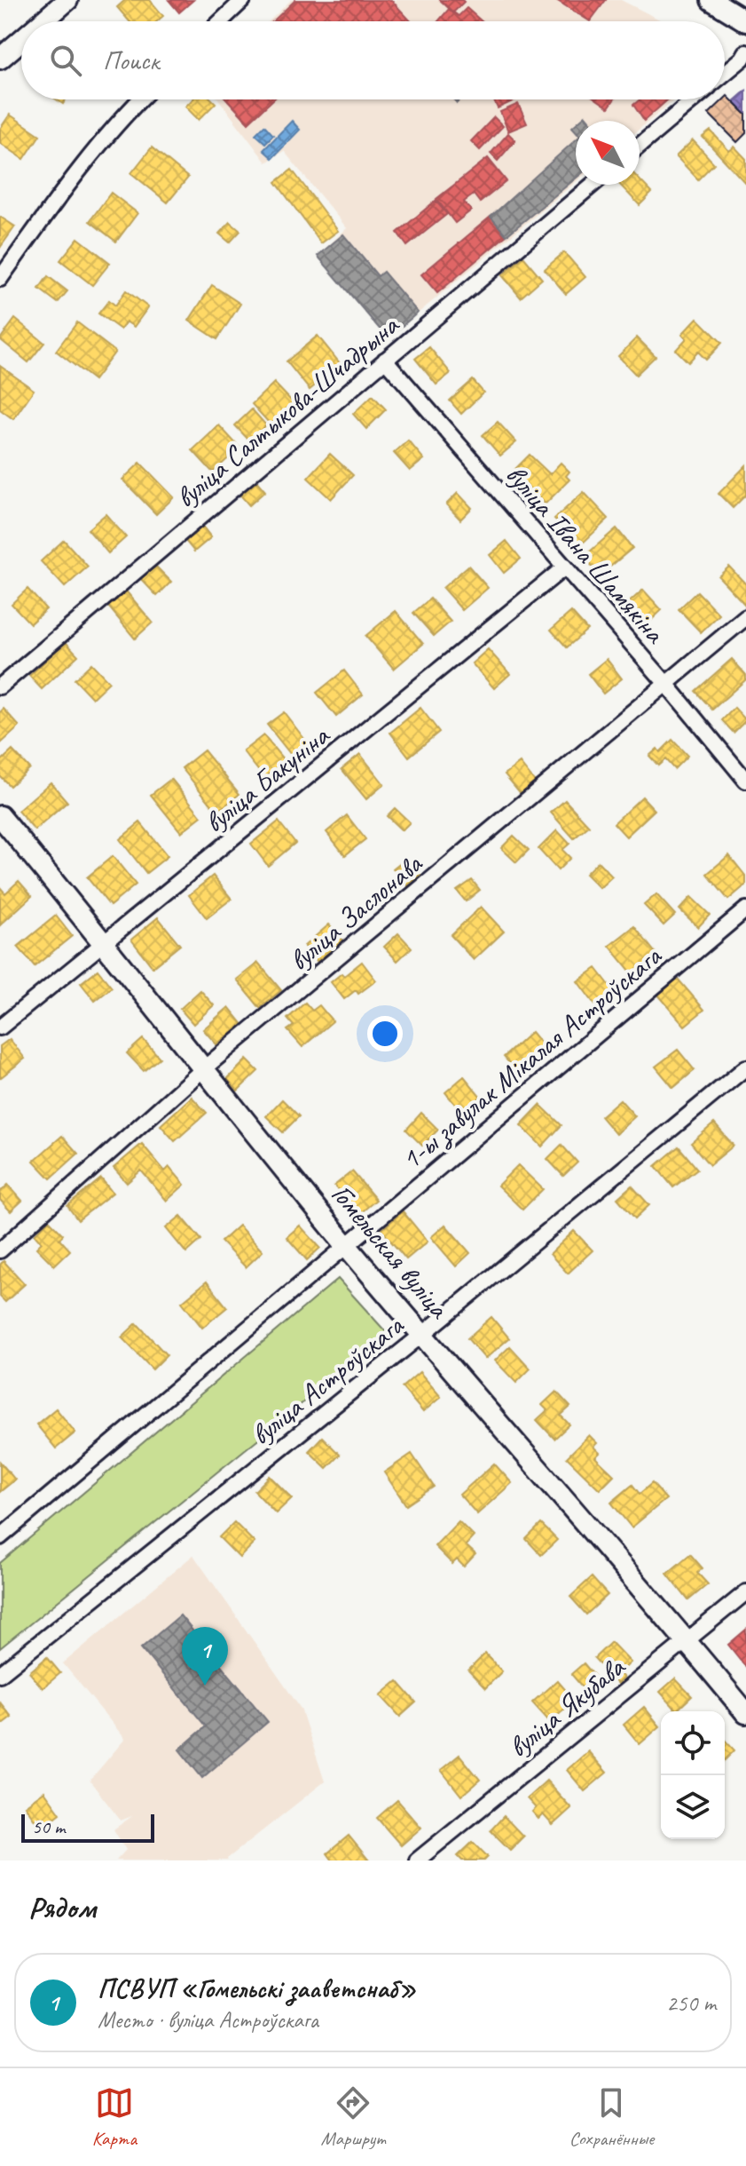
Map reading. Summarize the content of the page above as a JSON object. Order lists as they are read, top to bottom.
{
  "streets": {
    "street": [
      "вуліца Салтыкова-Шчадрына",
      "вуліца Івана Шамякіна",
      "вуліца Бакуніна",
      "вуліца Заслонава",
      "1-ы завулак Мікалая Астроўскага",
      "Гомельская вуліца",
      "вуліца Астроўскага",
      "вуліца Якубава"
    ]
  },
  "crossings": [
    ["вуліца Салтыкова-Шчадрына", "вуліца Івана Шамякіна"],
    ["вуліца Івана Шамякіна", "вуліца Бакуніна"],
    ["вуліца Івана Шамякіна", "вуліца Заслонава"],
    ["вуліца Бакуніна", "Гомельская вуліца"],
    ["вуліца Заслонава", "Гомельская вуліца"],
    ["1-ы завулак Мікалая Астроўскага", "Гомельская вуліца"],
    ["Гомельская вуліца", "вуліца Астроўскага"],
    ["Гомельская вуліца", "вуліца Якубава"]
  ],
  "scale_bar": "50 m",
  "north": "top left",
  "page": {
    "search": "Поиск",
    "pins": "1",
    "scale": "50 m",
    "heading": "Рядом",
    "list": [
      {
        "mark": "1",
        "name": "ПСВУП «Гомельскі зааветснаб»",
        "note": "Место · вуліца Астроўскага",
        "value": "250 m"
      }
    ],
    "nav": ["Карта", "Маршрут", "Сохранённые"]
  }
}
